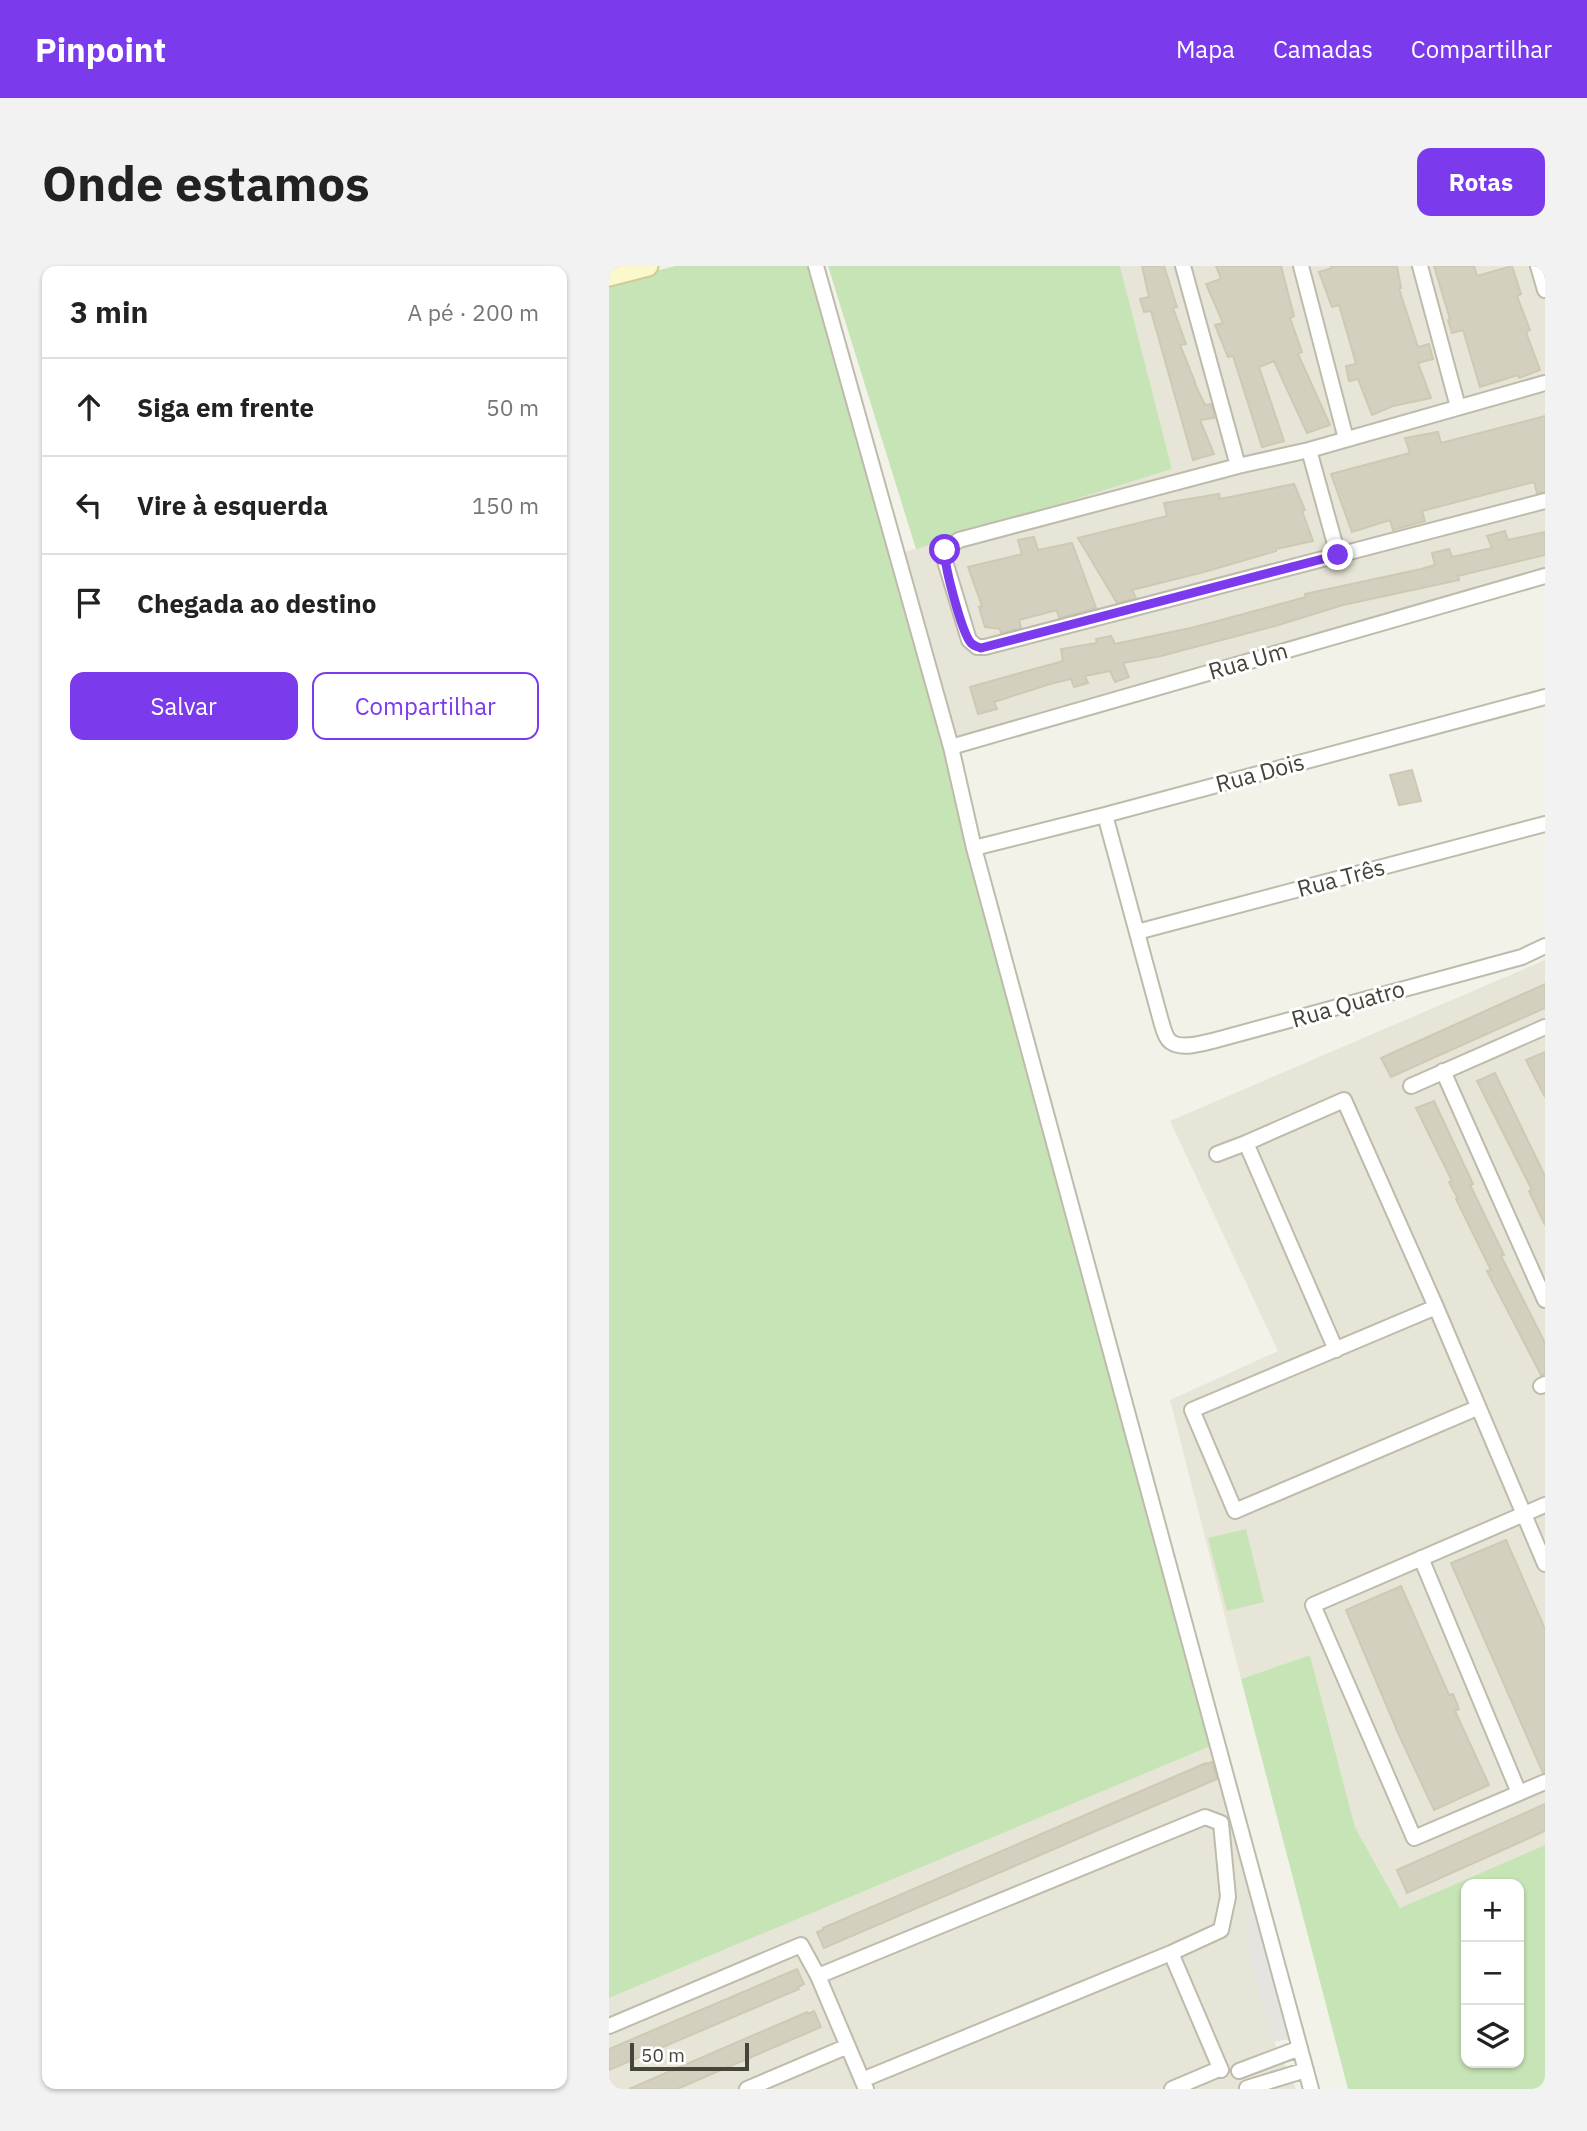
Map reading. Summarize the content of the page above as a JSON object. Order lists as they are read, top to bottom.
{
  "streets": {
    "street": [
      "Rua Um",
      "Rua Dois",
      "Rua Três",
      "Rua Quatro"
    ]
  },
  "crossings": [
    ["Rua Três", "Rua Quatro"]
  ],
  "scale_bar": "50 m",
  "page": {
    "header": "Pinpoint",
    "nav": ["Mapa", "Camadas", "Compartilhar"],
    "buttons": [
      "Rotas",
      ["Salvar", "Compartilhar"]
    ],
    "title": "Onde estamos",
    "heading": ["3 min", "A pé · 200 m"],
    "list": [
      ["Siga em frente", "50 m"],
      ["Vire à esquerda", "150 m"],
      "Chegada ao destino"
    ],
    "map_buttons": ["+", "−"],
    "scale": "50 m"
  }
}
